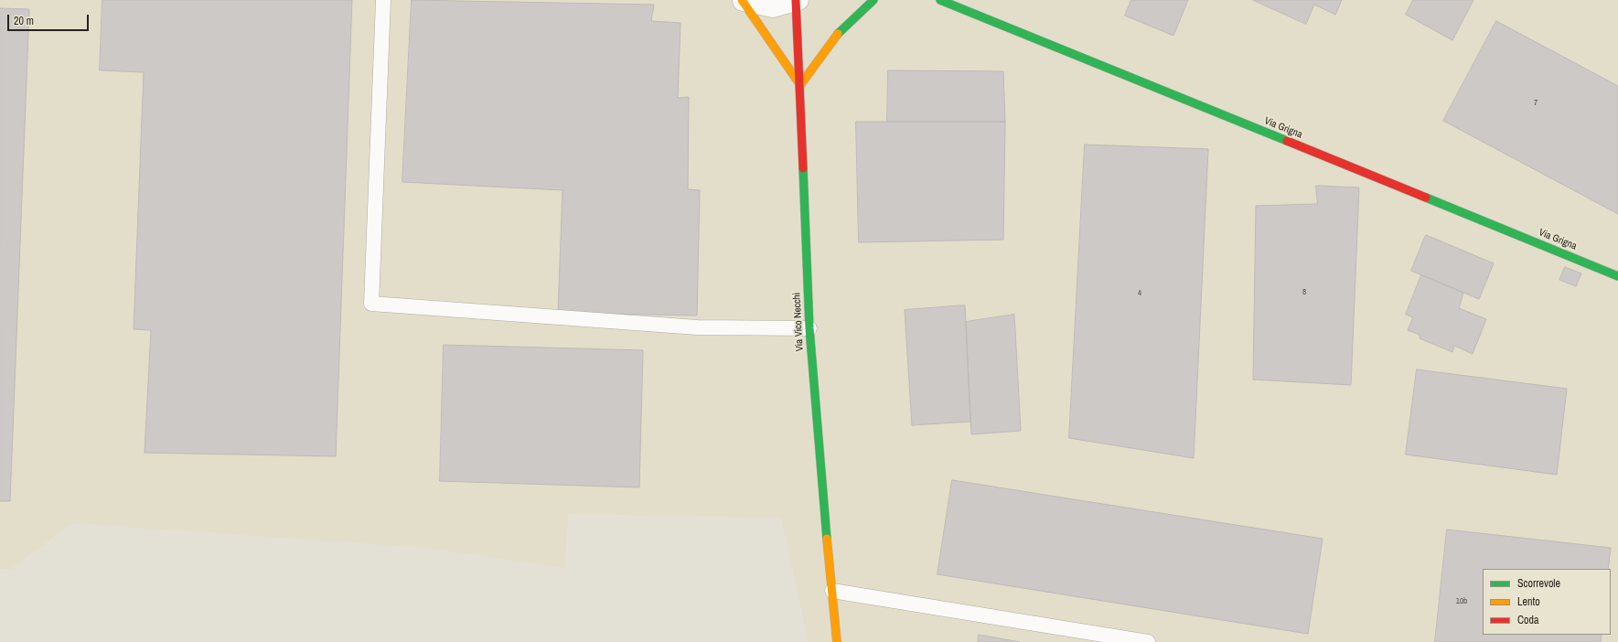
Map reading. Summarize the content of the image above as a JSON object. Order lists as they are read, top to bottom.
{
  "streets": {
    "street": ["Via Grigna", "Via Vico Necchi"]
  },
  "house_numbers": [
    "7",
    "8",
    "4",
    "10b"
  ],
  "legend": ["Scorrevole", "Lento", "Coda"],
  "scale_bar": "20 m"
}
